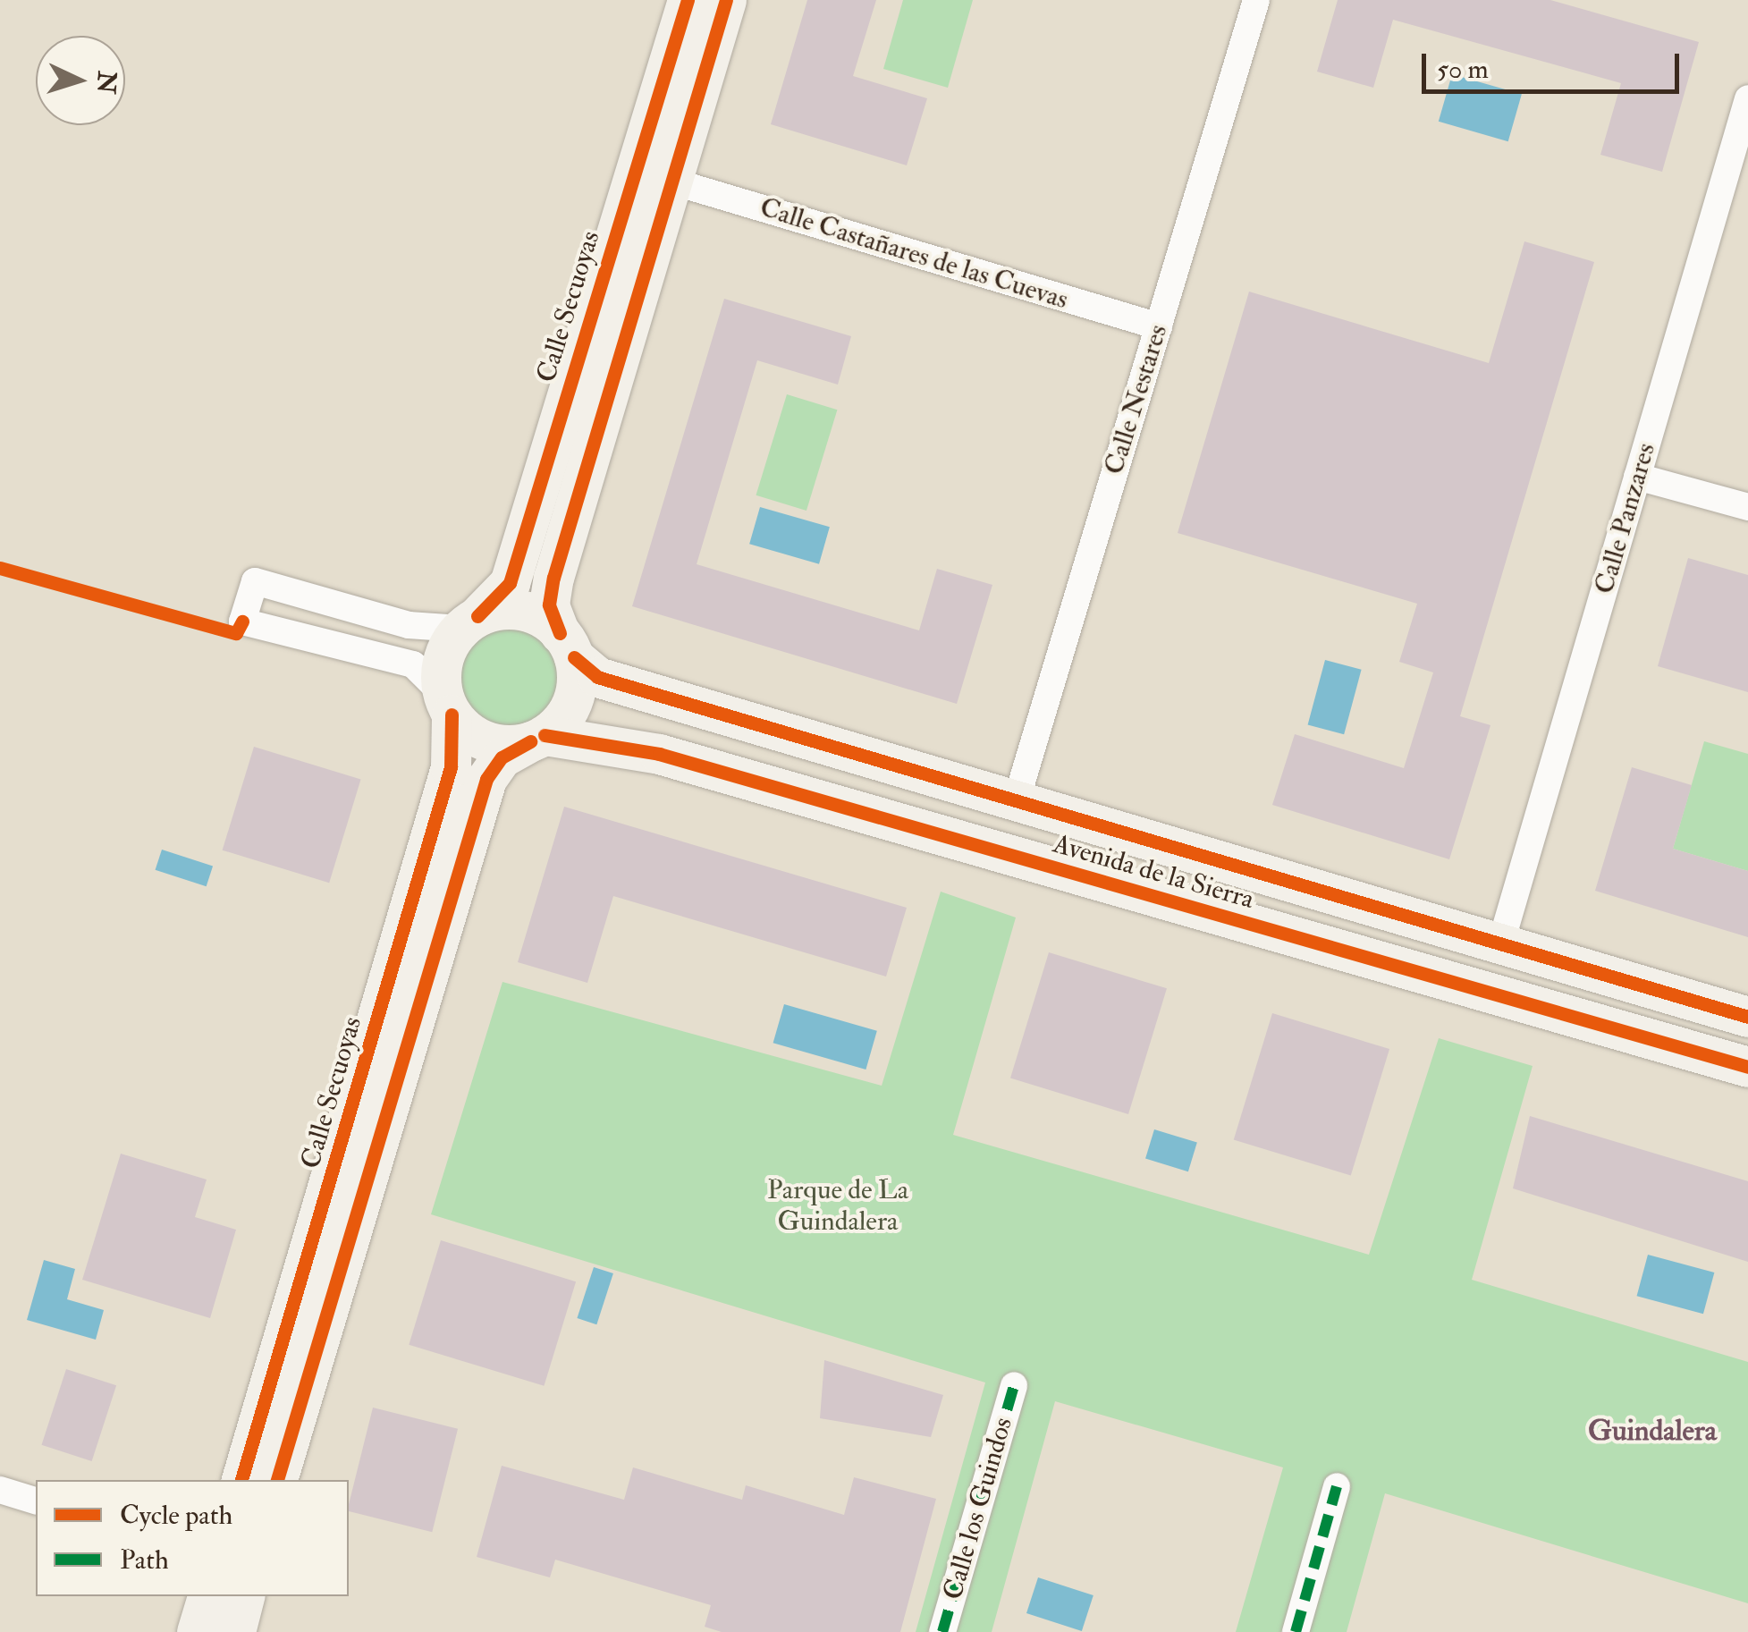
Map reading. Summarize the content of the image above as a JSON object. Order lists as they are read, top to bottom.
{
  "streets": {
    "main road": ["Calle Secuoyas", "Avenida de la Sierra"],
    "street": [
      "Calle Castañares de las Cuevas",
      "Calle Nestares",
      "Calle Panzares",
      "Calle los Guindos"
    ]
  },
  "crossings": [
    ["Calle Castañares de las Cuevas", "Calle Nestares"],
    ["Calle Secuoyas", "Avenida de la Sierra"],
    ["Calle Nestares", "Avenida de la Sierra"],
    ["Calle Panzares", "Avenida de la Sierra"]
  ],
  "districts": ["Guindalera"],
  "parks": ["Parque de La Guindalera"],
  "legend": ["Cycle path", "Path"],
  "scale_bar": "50 m",
  "north": "right"
}
